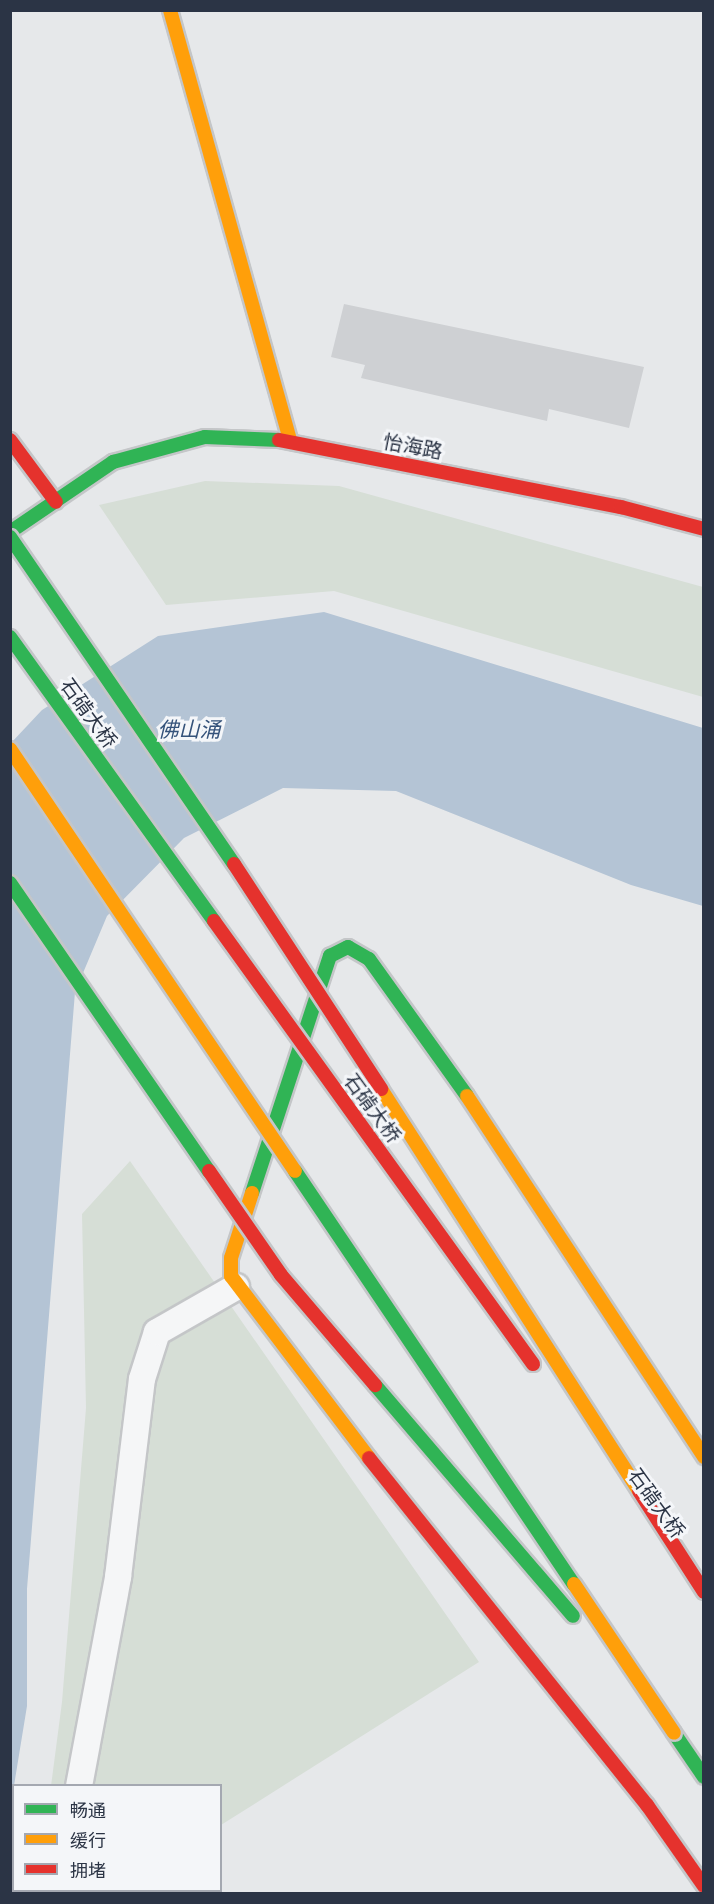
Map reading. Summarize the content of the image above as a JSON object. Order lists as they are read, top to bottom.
{
  "streets": {
    "main road": ["怡海路", "石𬒔大桥"]
  },
  "water": ["佛山涌"],
  "legend": ["畅通", "缓行", "拥堵"]
}
